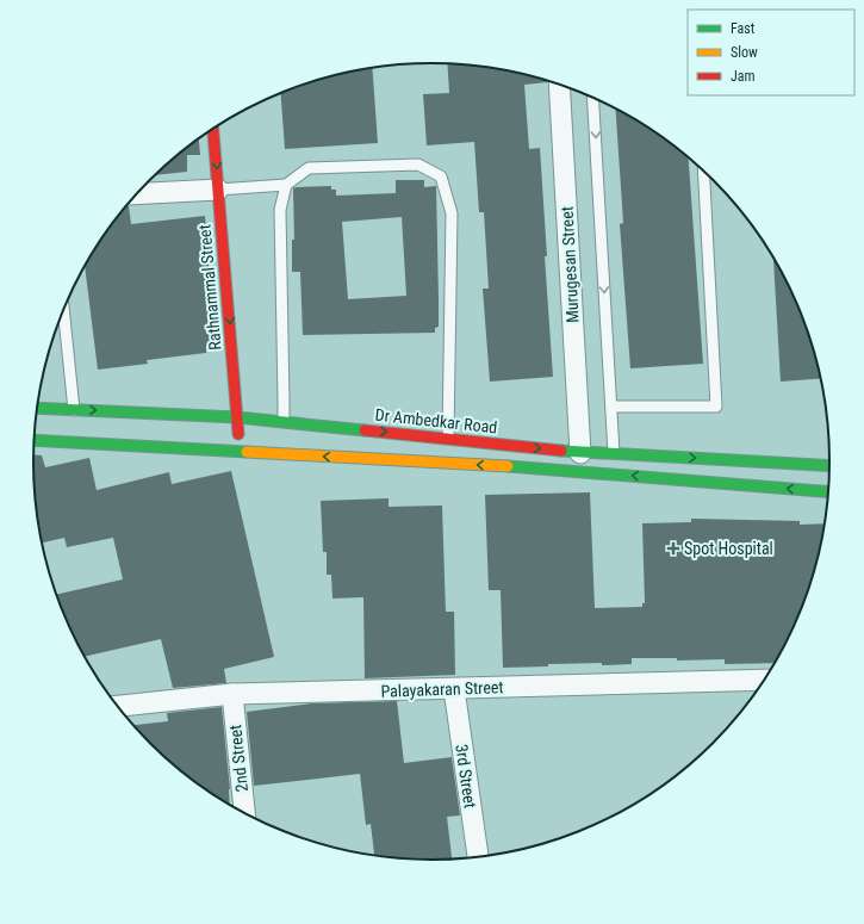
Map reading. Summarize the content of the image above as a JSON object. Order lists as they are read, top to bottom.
{
  "streets": {
    "main road": ["Rathnammal Street", "Dr Ambedkar Road"],
    "street": [
      "Murugesan Street",
      "Palayakaran Street",
      "2nd Street",
      "3rd Street"
    ]
  },
  "crossings": [
    ["Murugesan Street", "Dr Ambedkar Road"],
    ["Rathnammal Street", "Dr Ambedkar Road"],
    ["Palayakaran Street", "2nd Street"],
    ["Palayakaran Street", "3rd Street"]
  ],
  "one_way": ["Rathnammal Street"],
  "places": {
    "health": ["Spot Hospital"]
  },
  "legend": ["Fast", "Slow", "Jam"]
}
